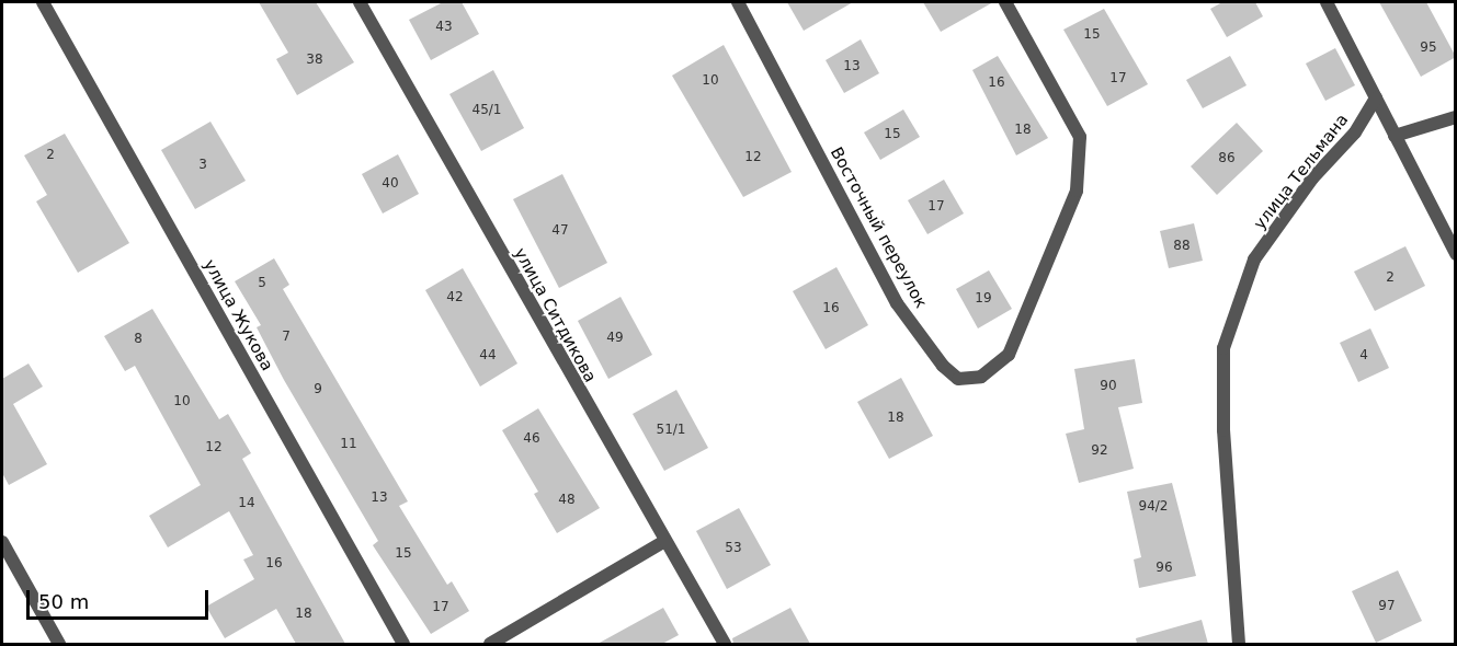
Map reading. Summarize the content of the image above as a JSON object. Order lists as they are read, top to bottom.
{
  "streets": {
    "street": [
      "улица Тельмана",
      "Восточный переулок",
      "улица Жукова",
      "улица Ситдикова"
    ]
  },
  "house_numbers": [
    "43",
    "15",
    "95",
    "38",
    "13",
    "17",
    "10",
    "16",
    "45/1",
    "18",
    "15",
    "2",
    "12",
    "86",
    "3",
    "40",
    "17",
    "47",
    "88",
    "2",
    "5",
    "42",
    "19",
    "16",
    "7",
    "49",
    "8",
    "44",
    "4",
    "90",
    "9",
    "10",
    "18",
    "51/1",
    "46",
    "11",
    "12",
    "92",
    "13",
    "48",
    "14",
    "94/2",
    "53",
    "15",
    "16",
    "96",
    "97",
    "17",
    "18"
  ],
  "scale_bar": "50 m"
}
